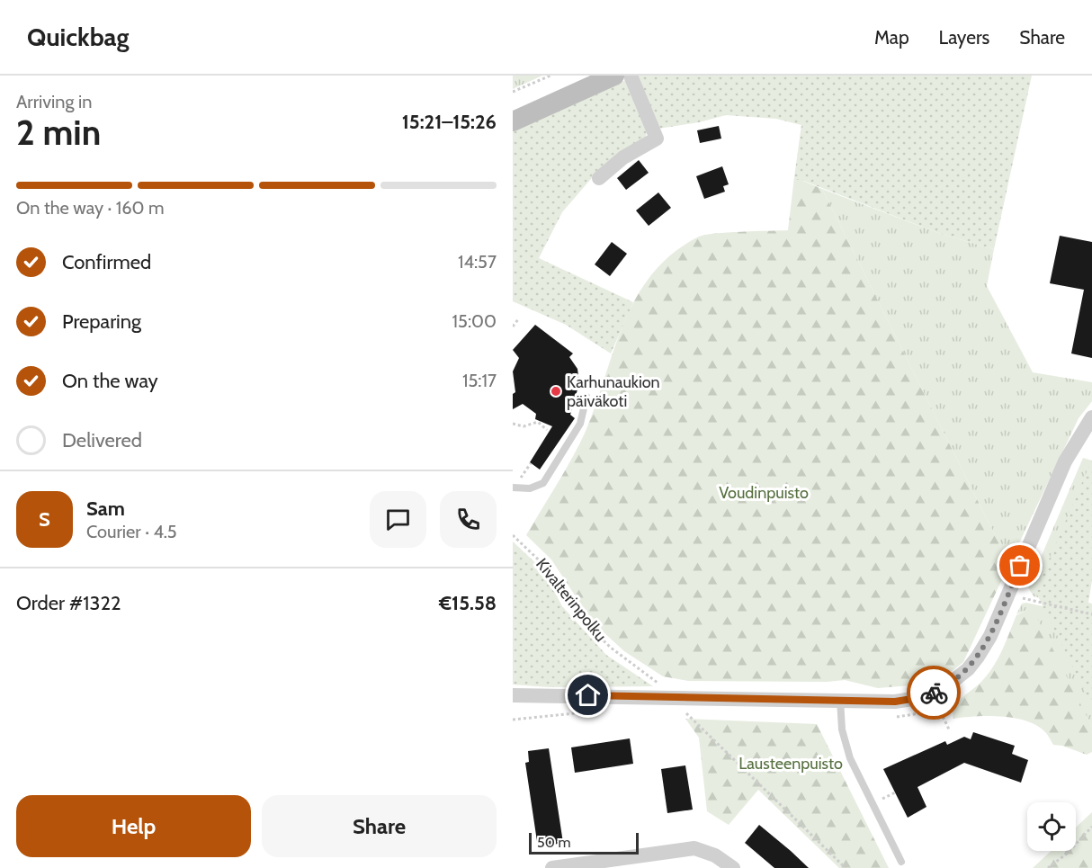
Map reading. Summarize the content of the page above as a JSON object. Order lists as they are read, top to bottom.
{
  "streets": {
    "path": ["Kivalterinpolku"]
  },
  "parks": ["Voudinpuisto", "Lausteenpuisto"],
  "places": ["Karhunaukion päiväkoti"],
  "scale_bar": "50 m",
  "page": {
    "header": "Quickbag",
    "nav": ["Map", "Layers", "Share"],
    "heading": ["2 min", "Arriving in", "15:21–15:26"],
    "panel": [
      "Sam",
      "Courier · 4.5",
      "Order #1322",
      "€15.58"
    ],
    "bar": "On the way · 160 m",
    "list": [
      ["Confirmed", "14:57"],
      ["Preparing", "15:00"],
      ["On the way", "15:17"],
      "Delivered"
    ],
    "round": "S",
    "buttons": ["Help", "Share"],
    "scale": "50 m"
  }
}
